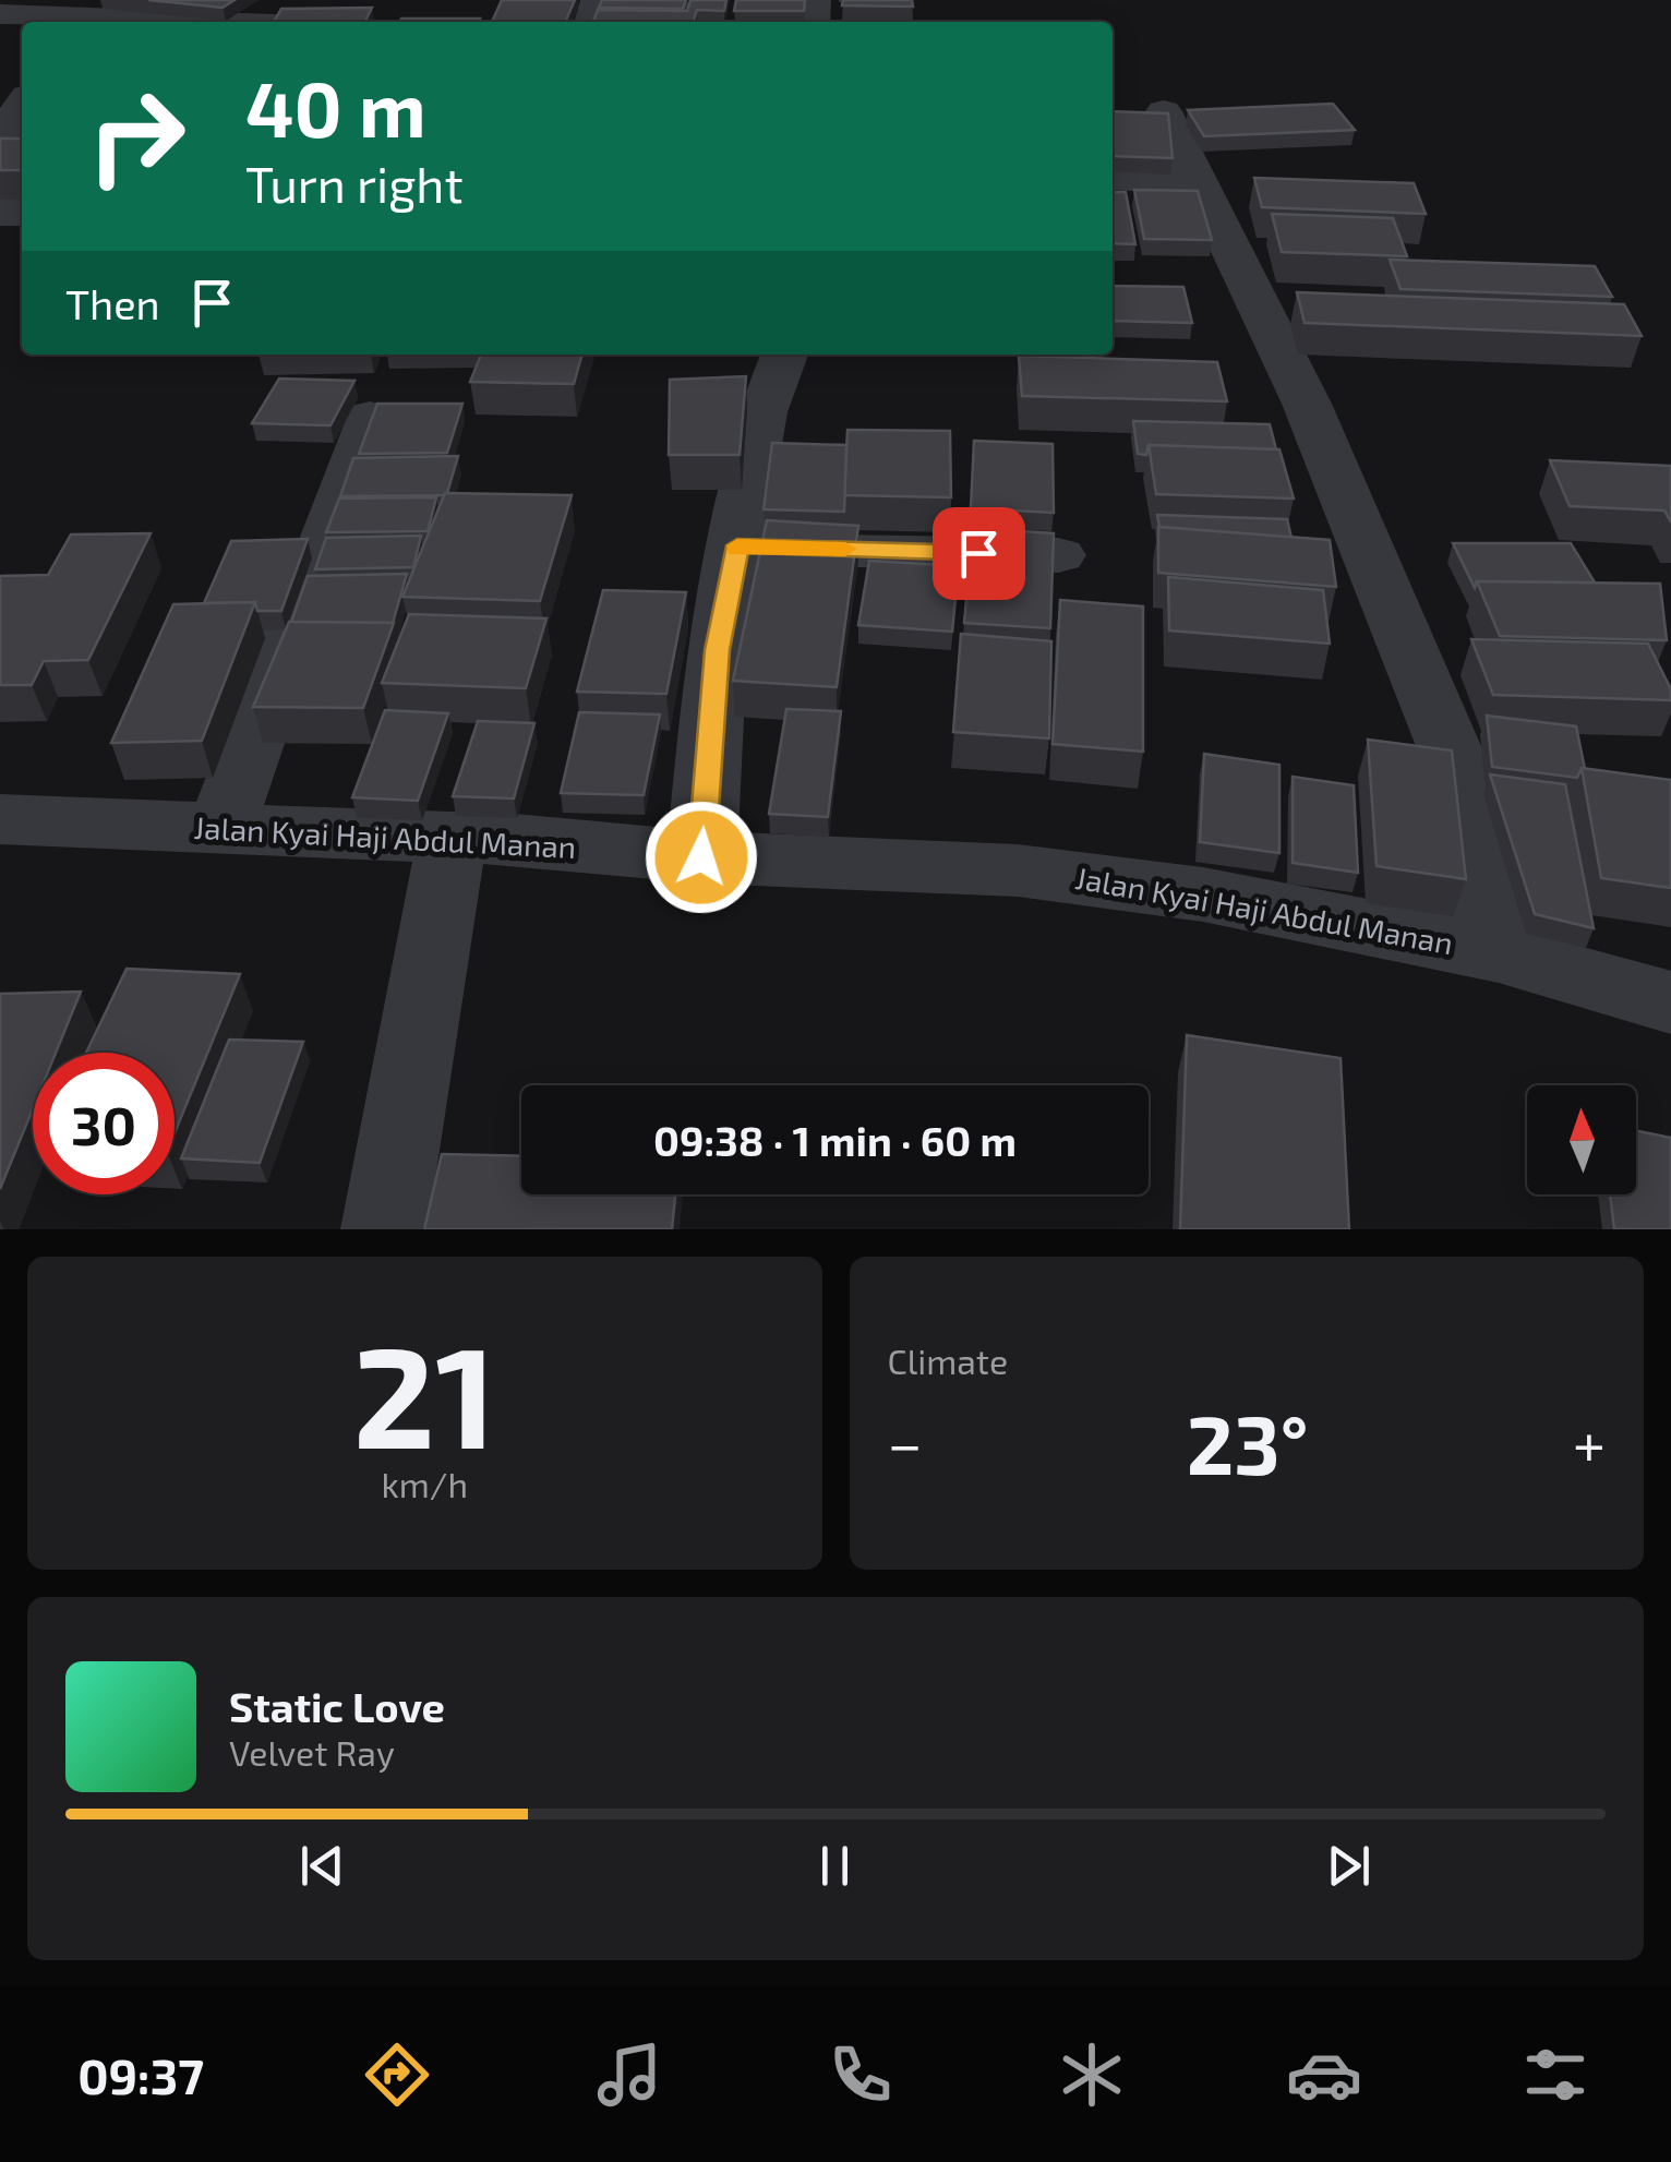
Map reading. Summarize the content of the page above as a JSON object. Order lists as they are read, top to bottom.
{
  "streets": {
    "street": ["Jalan Kyai Haji Abdul Manan"]
  },
  "north": "top",
  "page": {
    "turn": ["40 m", "Turn right"],
    "then": "Then",
    "limit": "30",
    "trip": "09:38 · 1 min · 60 m",
    "tile": [
      ["21", "km/h"],
      "Climate"
    ],
    "heat": ["−", "23°", "+"],
    "song": ["Static Love", "Velvet Ray"],
    "tabs": "09:37"
  }
}
